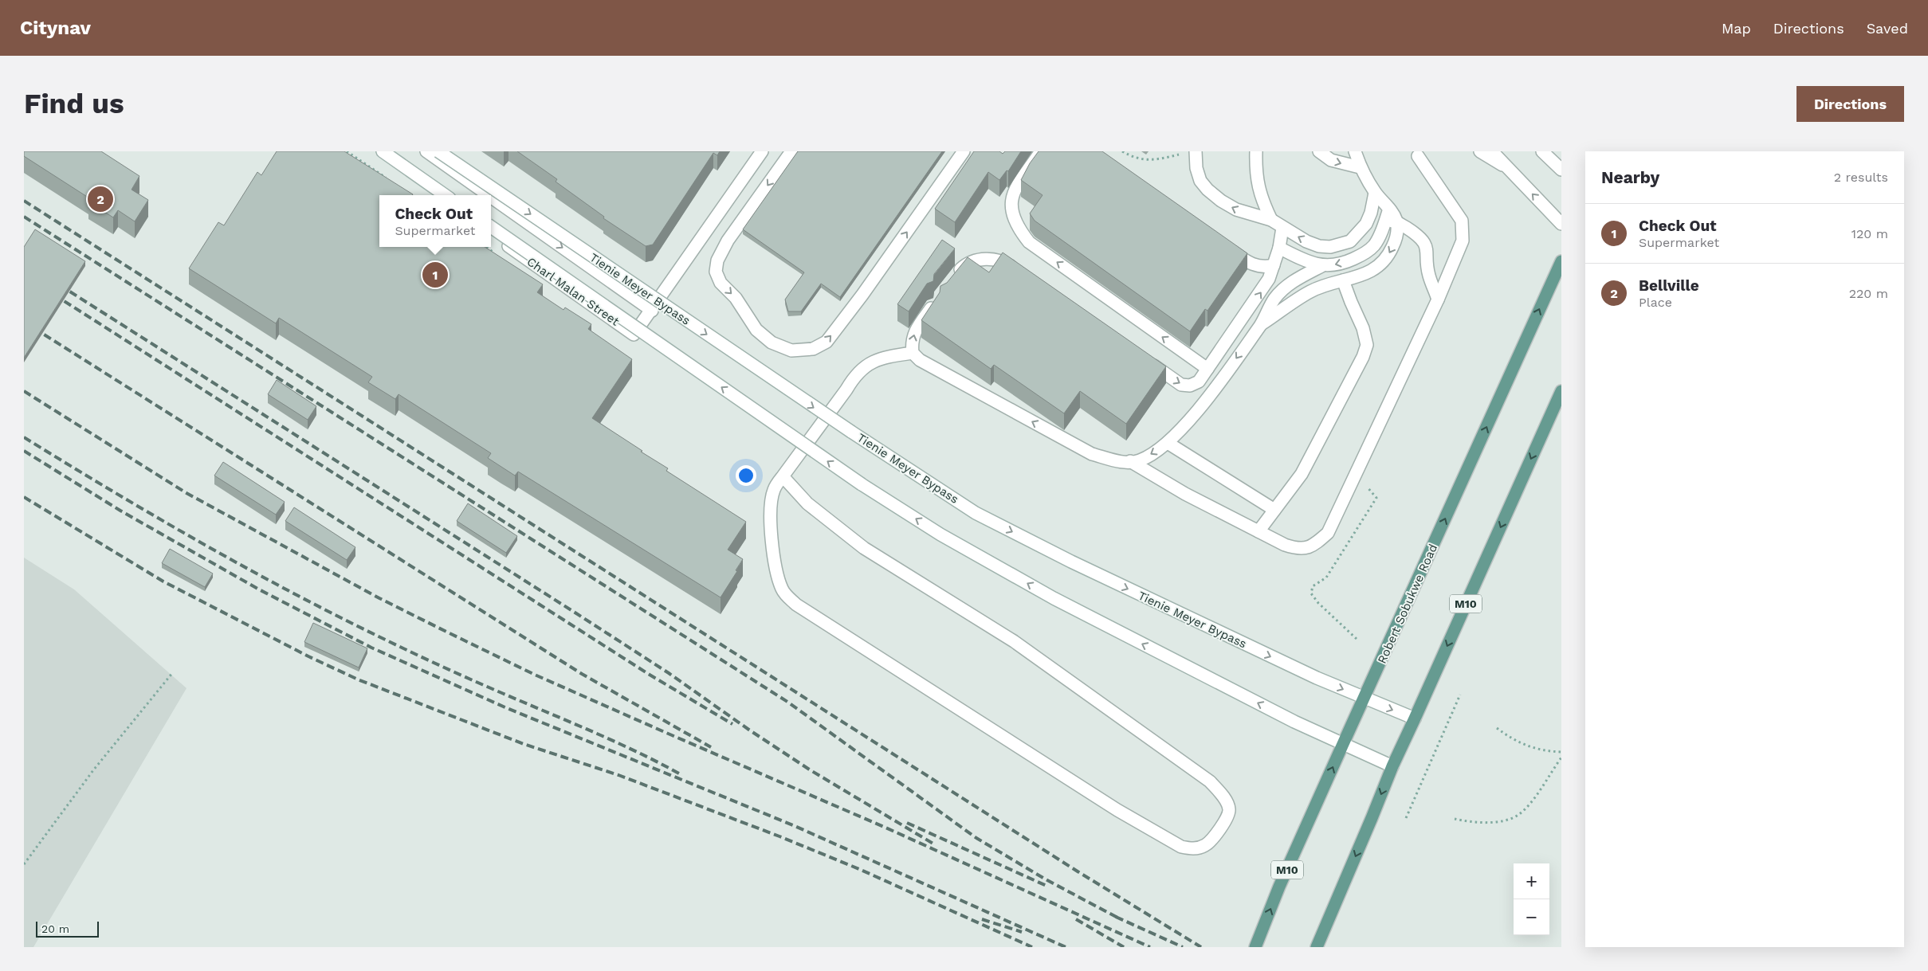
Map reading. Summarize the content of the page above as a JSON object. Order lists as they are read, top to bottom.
{
  "streets": {
    "main road": [
      "Tienie Meyer Bypass",
      "Charl Malan Street",
      "Robert Sobukwe Road",
      "M10"
    ]
  },
  "crossings": [
    ["Tienie Meyer Bypass", "Robert Sobukwe Road"],
    ["Tienie Meyer Bypass", "M10"]
  ],
  "scale_bar": "20 m",
  "page": {
    "header": "Citynav",
    "nav": ["Map", "Directions", "Saved"],
    "buttons": "Directions",
    "title": "Find us",
    "heading": ["Nearby", "2 results"],
    "pins": ["2", "1"],
    "popup": ["Check Out", "Supermarket"],
    "list": [
      {
        "mark": "1",
        "name": "Check Out",
        "note": "Supermarket",
        "value": "120 m"
      },
      {
        "mark": "2",
        "name": "Bellville",
        "note": "Place",
        "value": "220 m"
      }
    ],
    "map_buttons": ["+", "−"],
    "scale": "20 m"
  }
}
